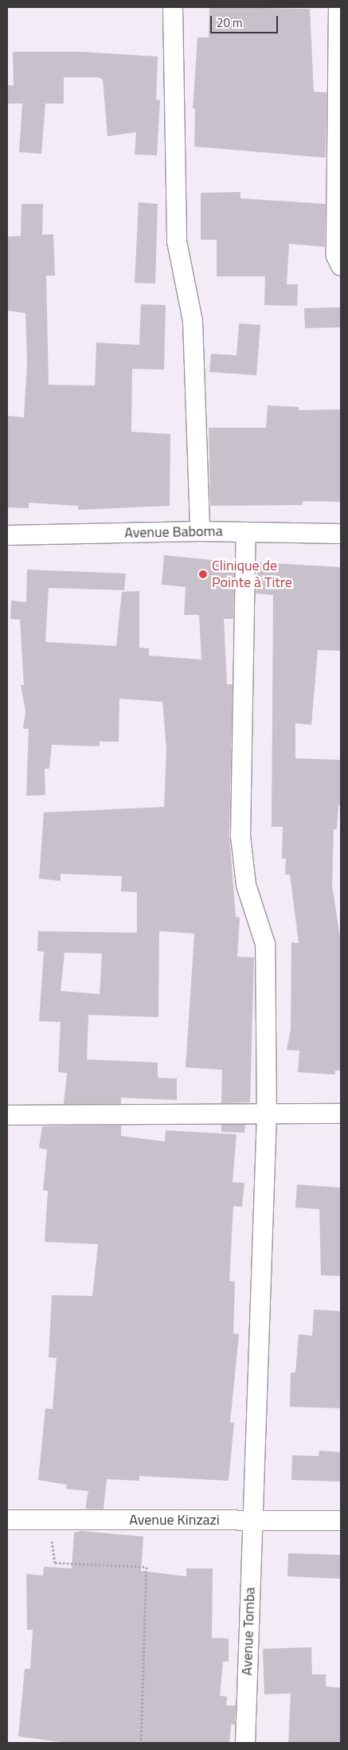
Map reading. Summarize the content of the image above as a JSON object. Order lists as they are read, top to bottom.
{
  "streets": {
    "street": ["Avenue Baboma", "Avenue Kinzazi", "Avenue Tomba"]
  },
  "crossings": [
    ["Avenue Baboma", "Avenue Tomba"],
    ["Avenue Kinzazi", "Avenue Tomba"]
  ],
  "places": ["Clinique de Pointe à Titre"],
  "scale_bar": "20 m"
}
